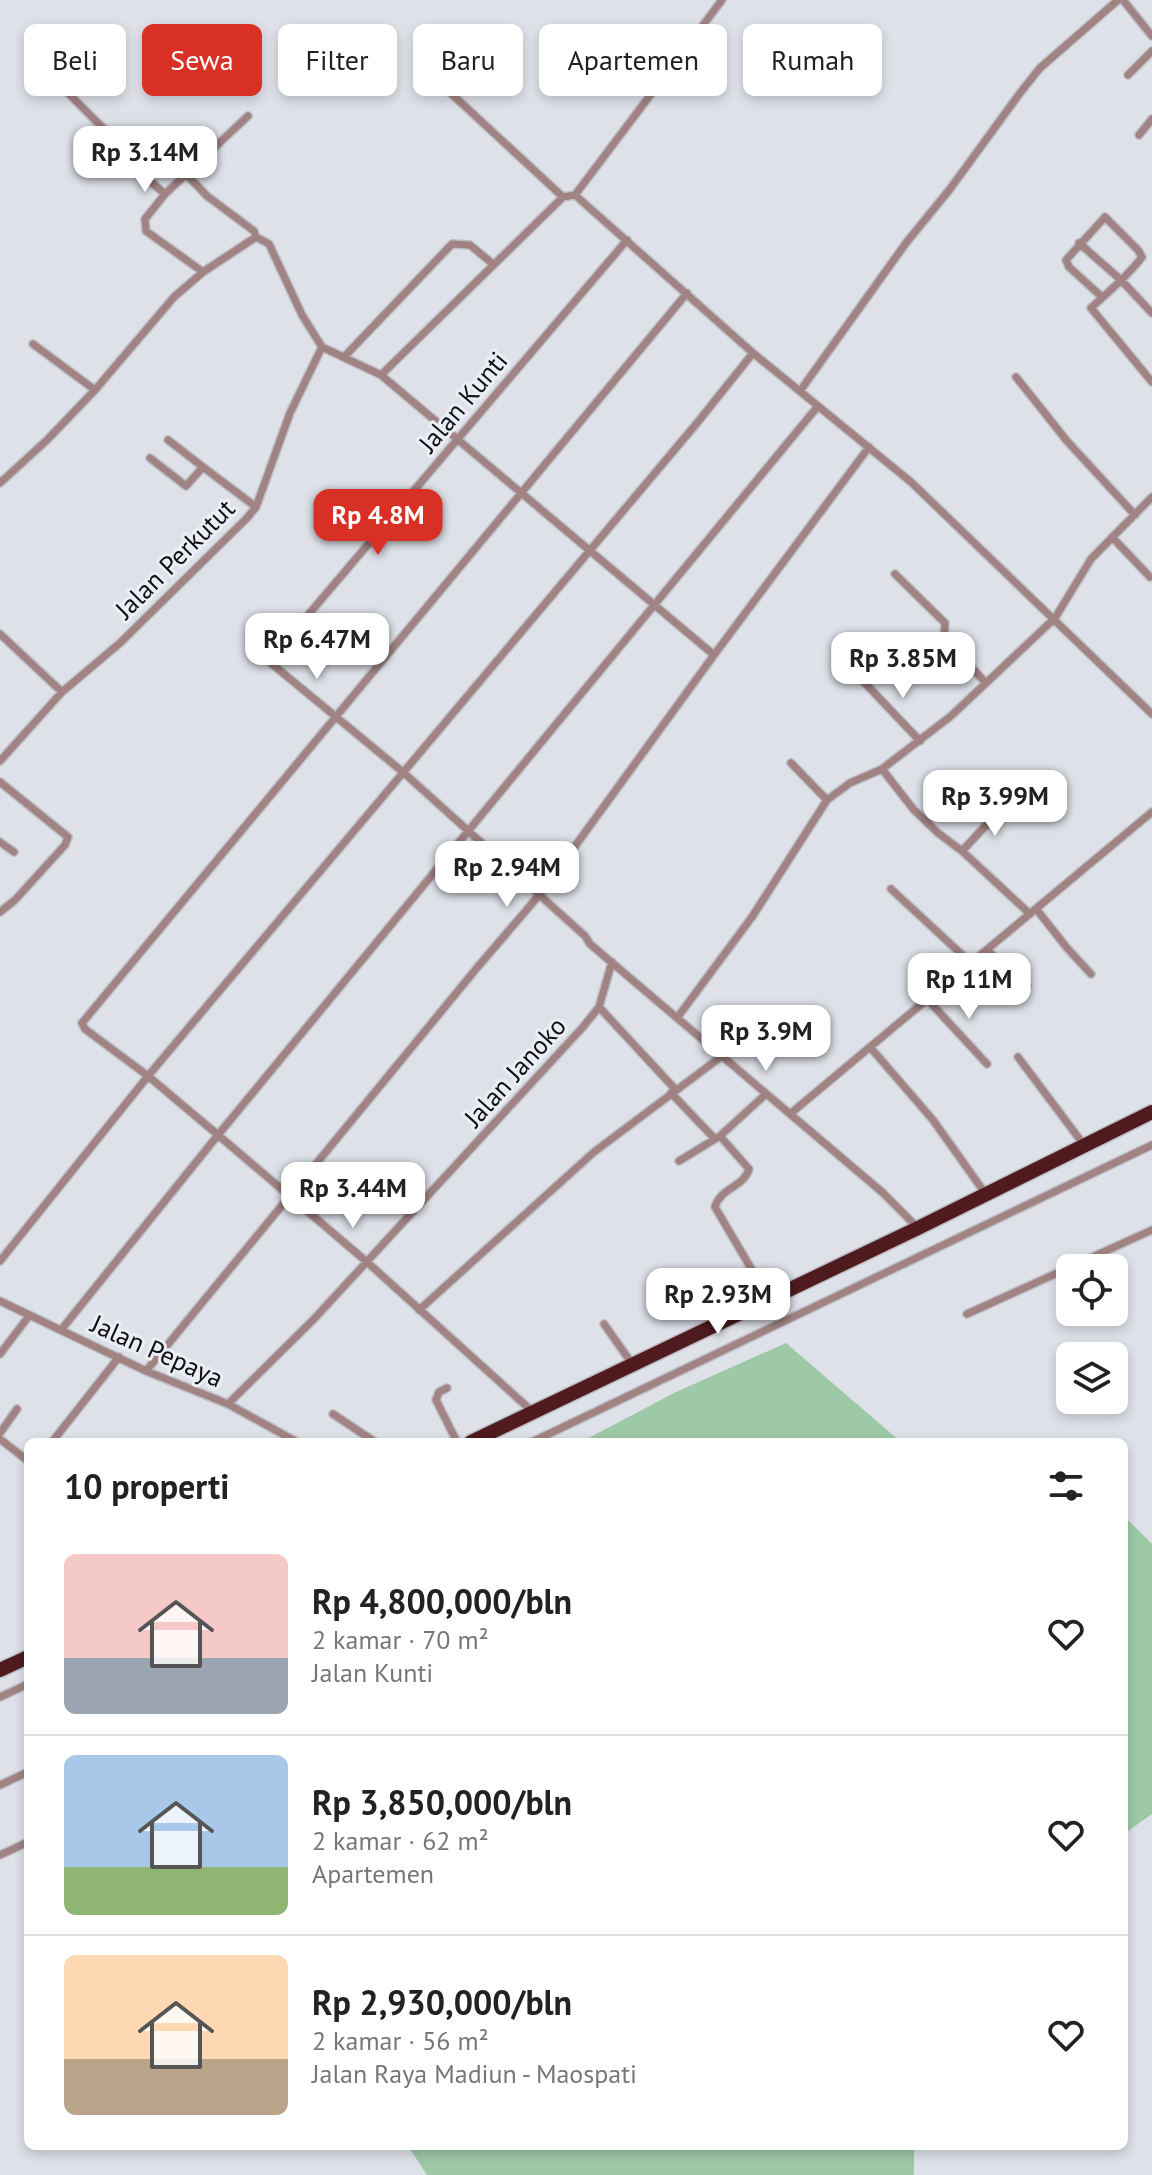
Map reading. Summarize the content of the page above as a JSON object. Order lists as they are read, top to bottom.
{
  "streets": {
    "street": [
      "Jalan Kunti",
      "Jalan Perkutut",
      "Jalan Janoko",
      "Jalan Pepaya"
    ]
  },
  "crossings": [
    ["Jalan Janoko", "Jalan Pepaya"]
  ],
  "page": {
    "chip": [
      "Beli",
      "Sewa",
      "Filter",
      "Baru",
      "Apartemen",
      "Rumah"
    ],
    "price": [
      "Rp 3.14M",
      "Rp 4.8M",
      "Rp 6.47M",
      "Rp 3.85M",
      "Rp 3.99M",
      "Rp 2.94M",
      "Rp 11M",
      "Rp 3.9M",
      "Rp 3.44M",
      "Rp 2.93M"
    ],
    "heading": "10 properti",
    "list": [
      {
        "name": "Rp 4,800,000/bln",
        "note": "2 kamar · 70 m² · Jalan Kunti"
      },
      {
        "name": "Rp 3,850,000/bln",
        "note": "2 kamar · 62 m² · Apartemen"
      },
      {
        "name": "Rp 2,930,000/bln",
        "note": "2 kamar · 56 m² · Jalan Raya Madiun - Maospati"
      }
    ]
  }
}
